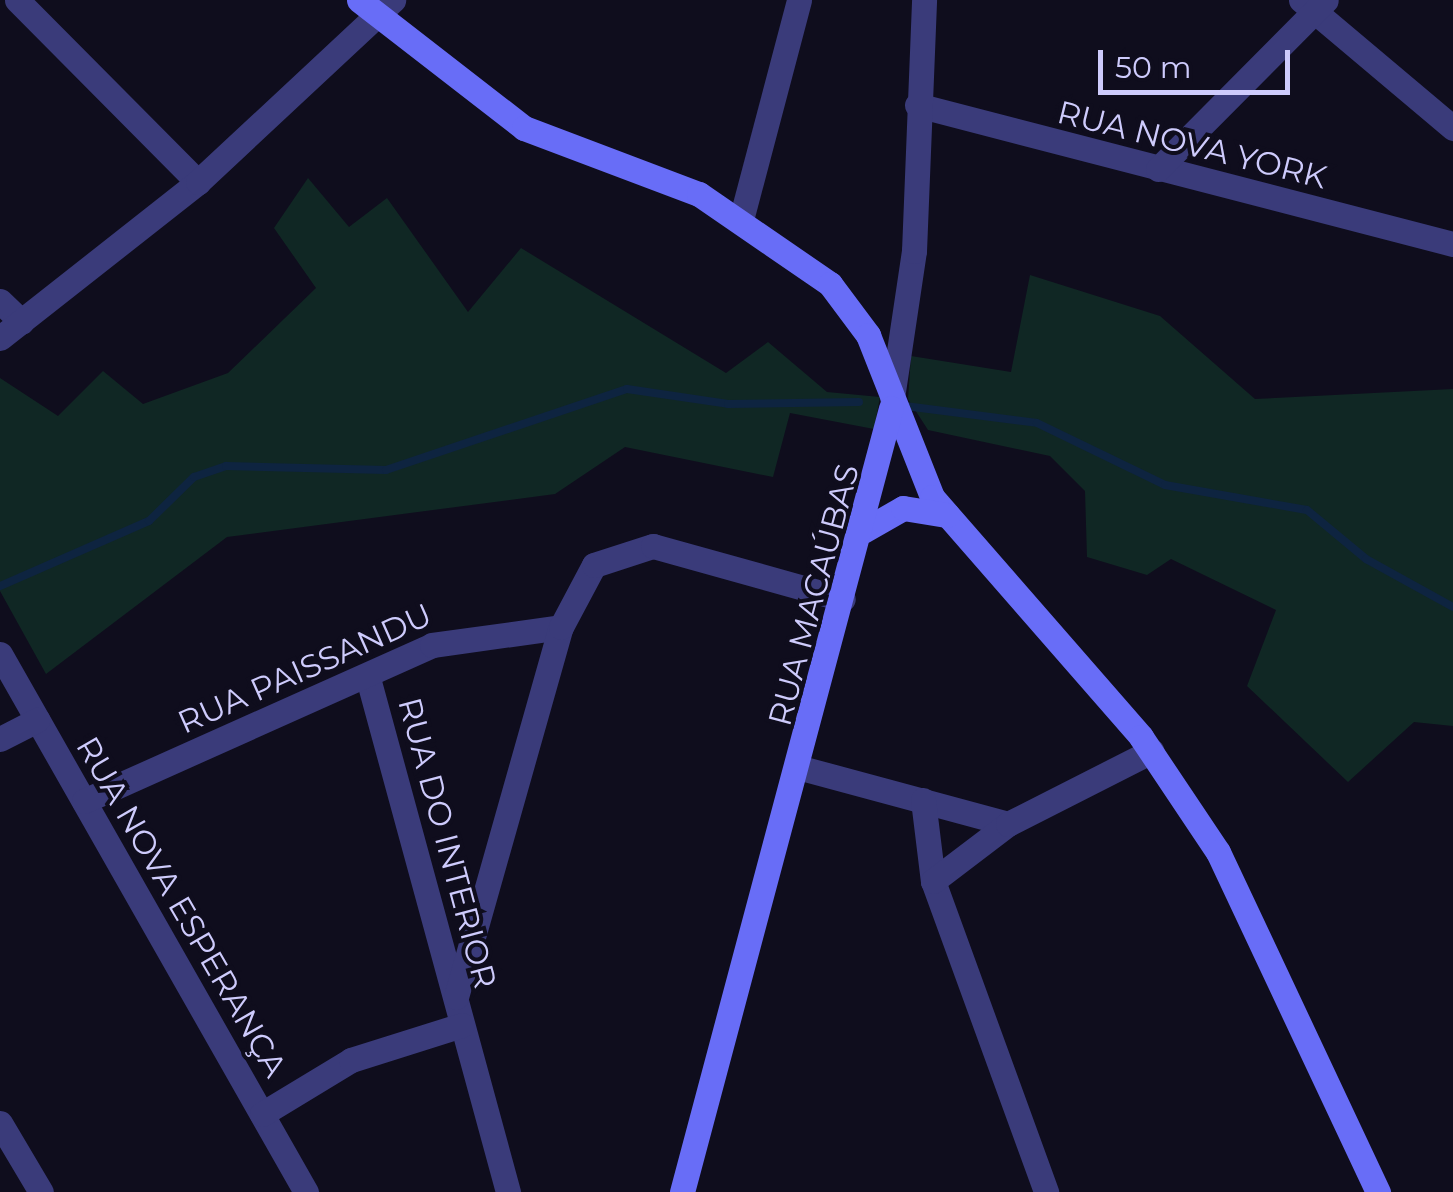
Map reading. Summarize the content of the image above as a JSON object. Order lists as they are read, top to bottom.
{
  "streets": {
    "street": [
      "RUA NOVA YORK",
      "RUA MACAÚBAS",
      "RUA PAISSANDU",
      "RUA DO INTERIOR",
      "RUA NOVA ESPERANÇA"
    ]
  },
  "crossings": [
    ["RUA NOVA YORK", "RUA MACAÚBAS"],
    ["RUA PAISSANDU", "RUA DO INTERIOR"],
    ["RUA PAISSANDU", "RUA NOVA ESPERANÇA"],
    ["RUA DO INTERIOR", "RUA NOVA ESPERANÇA"]
  ],
  "scale_bar": "50 m"
}
